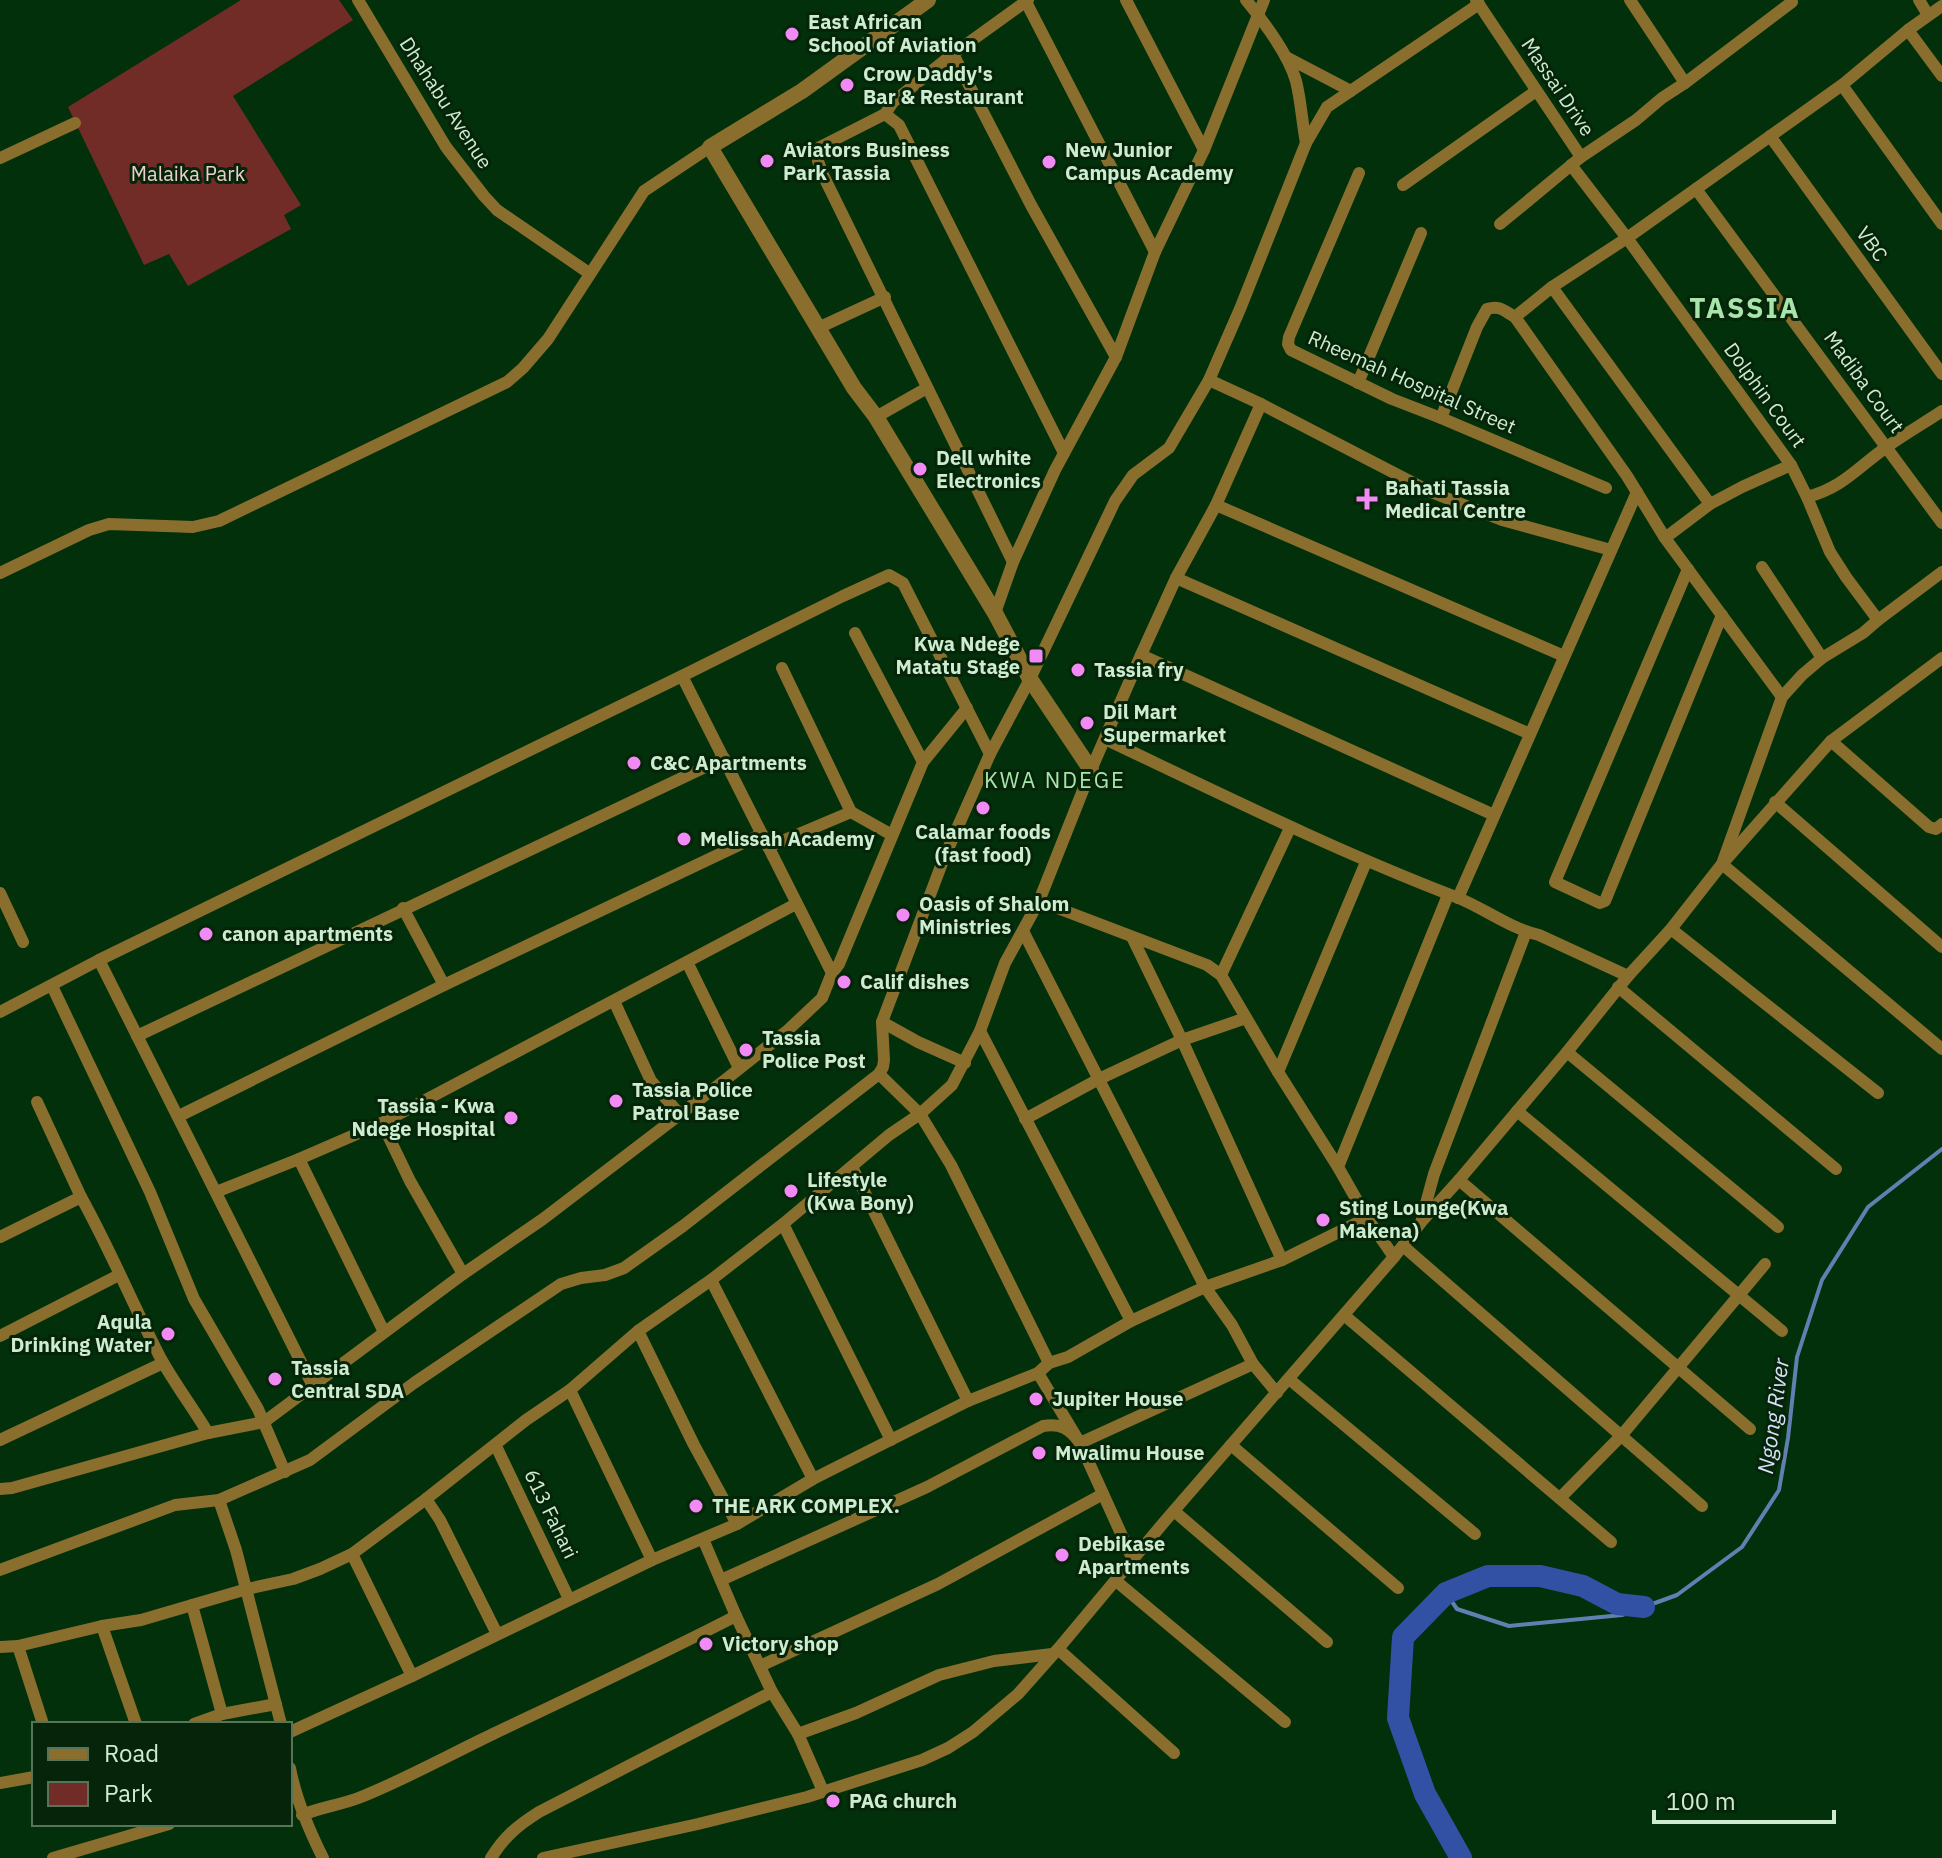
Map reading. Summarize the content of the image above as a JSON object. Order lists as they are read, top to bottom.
{
  "streets": {
    "street": [
      "Massai Drive",
      "Dhahabu Avenue",
      "VBC",
      "Rheemah Hospital Street",
      "Madiba Court",
      "Dolphin Court",
      "613 Fahari"
    ]
  },
  "crossings": [
    ["Massai Drive", "Dolphin Court"]
  ],
  "districts": ["TASSIA", "KWA NDEGE"],
  "water": ["Ngong River"],
  "parks": ["Malaika Park"],
  "places": {
    "other": [
      "East African School of Aviation",
      "Crow Daddy's Bar & Restaurant",
      "Aviators Business Park Tassia",
      "New Junior Campus Academy",
      "Dell white Electronics",
      "Tassia fry",
      "Dil Mart Supermarket",
      "C&C Apartments",
      "Calamar foods (fast food)",
      "Melissah Academy",
      "Oasis of Shalom Ministries",
      "canon apartments",
      "Calif dishes",
      "Tassia Police Post",
      "Tassia Police Patrol Base",
      "Tassia - Kwa Ndege Hospital",
      "Lifestyle (Kwa Bony)",
      "Sting Lounge(Kwa Makena)",
      "Aqula Drinking Water",
      "Tassia Central SDA",
      "Jupiter House",
      "Mwalimu House",
      "THE ARK COMPLEX.",
      "Debikase Apartments",
      "Victory shop",
      "PAG church"
    ],
    "health": ["Bahati Tassia Medical Centre"],
    "transit": ["Kwa Ndege Matatu Stage"]
  },
  "legend": ["Road", "Park"],
  "scale_bar": "100 m"
}
